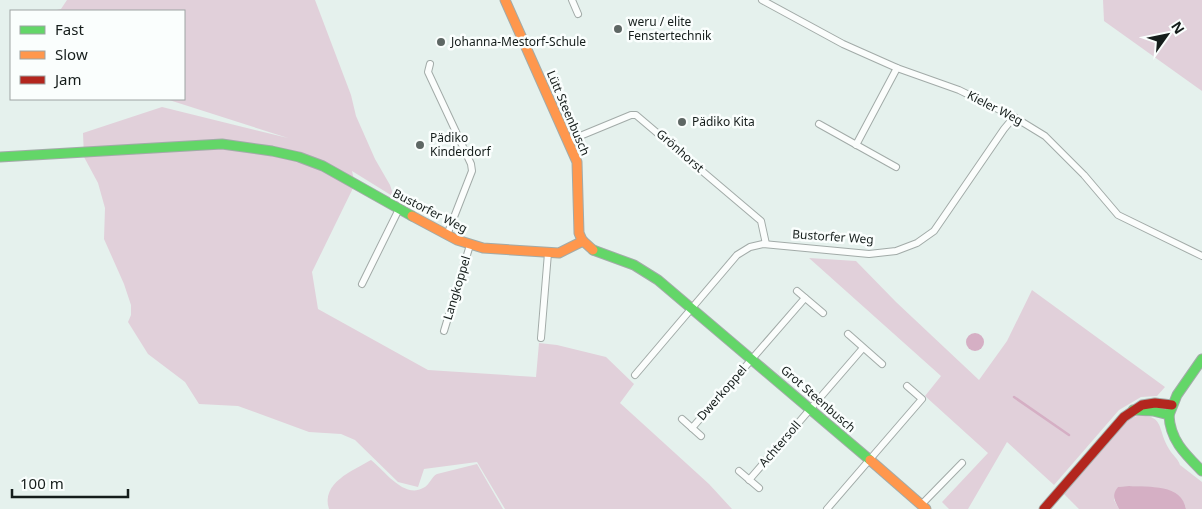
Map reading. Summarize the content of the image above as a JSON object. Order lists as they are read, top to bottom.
{
  "streets": {
    "main road": ["Lütt Steenbusch", "Bustorfer Weg", "Grot Steenbusch"],
    "street": [
      "Kieler Weg",
      "Grönhorst",
      "Langkoppel",
      "Dwerkoppel",
      "Achtersoll"
    ]
  },
  "crossings": [
    ["Kieler Weg", "Bustorfer Weg"],
    ["Lütt Steenbusch", "Grönhorst"],
    ["Lütt Steenbusch", "Bustorfer Weg"],
    ["Grönhorst", "Bustorfer Weg"],
    ["Bustorfer Weg", "Langkoppel"],
    ["Bustorfer Weg", "Grot Steenbusch"],
    ["Dwerkoppel", "Grot Steenbusch"],
    ["Grot Steenbusch", "Achtersoll"]
  ],
  "places": [
    "weru / elite Fenstertechnik",
    "Johanna-Mestorf-Schule",
    "Pädiko Kita",
    "Pädiko Kinderdorf"
  ],
  "legend": ["Fast", "Slow", "Jam"],
  "scale_bar": "100 m",
  "north": "top right"
}
